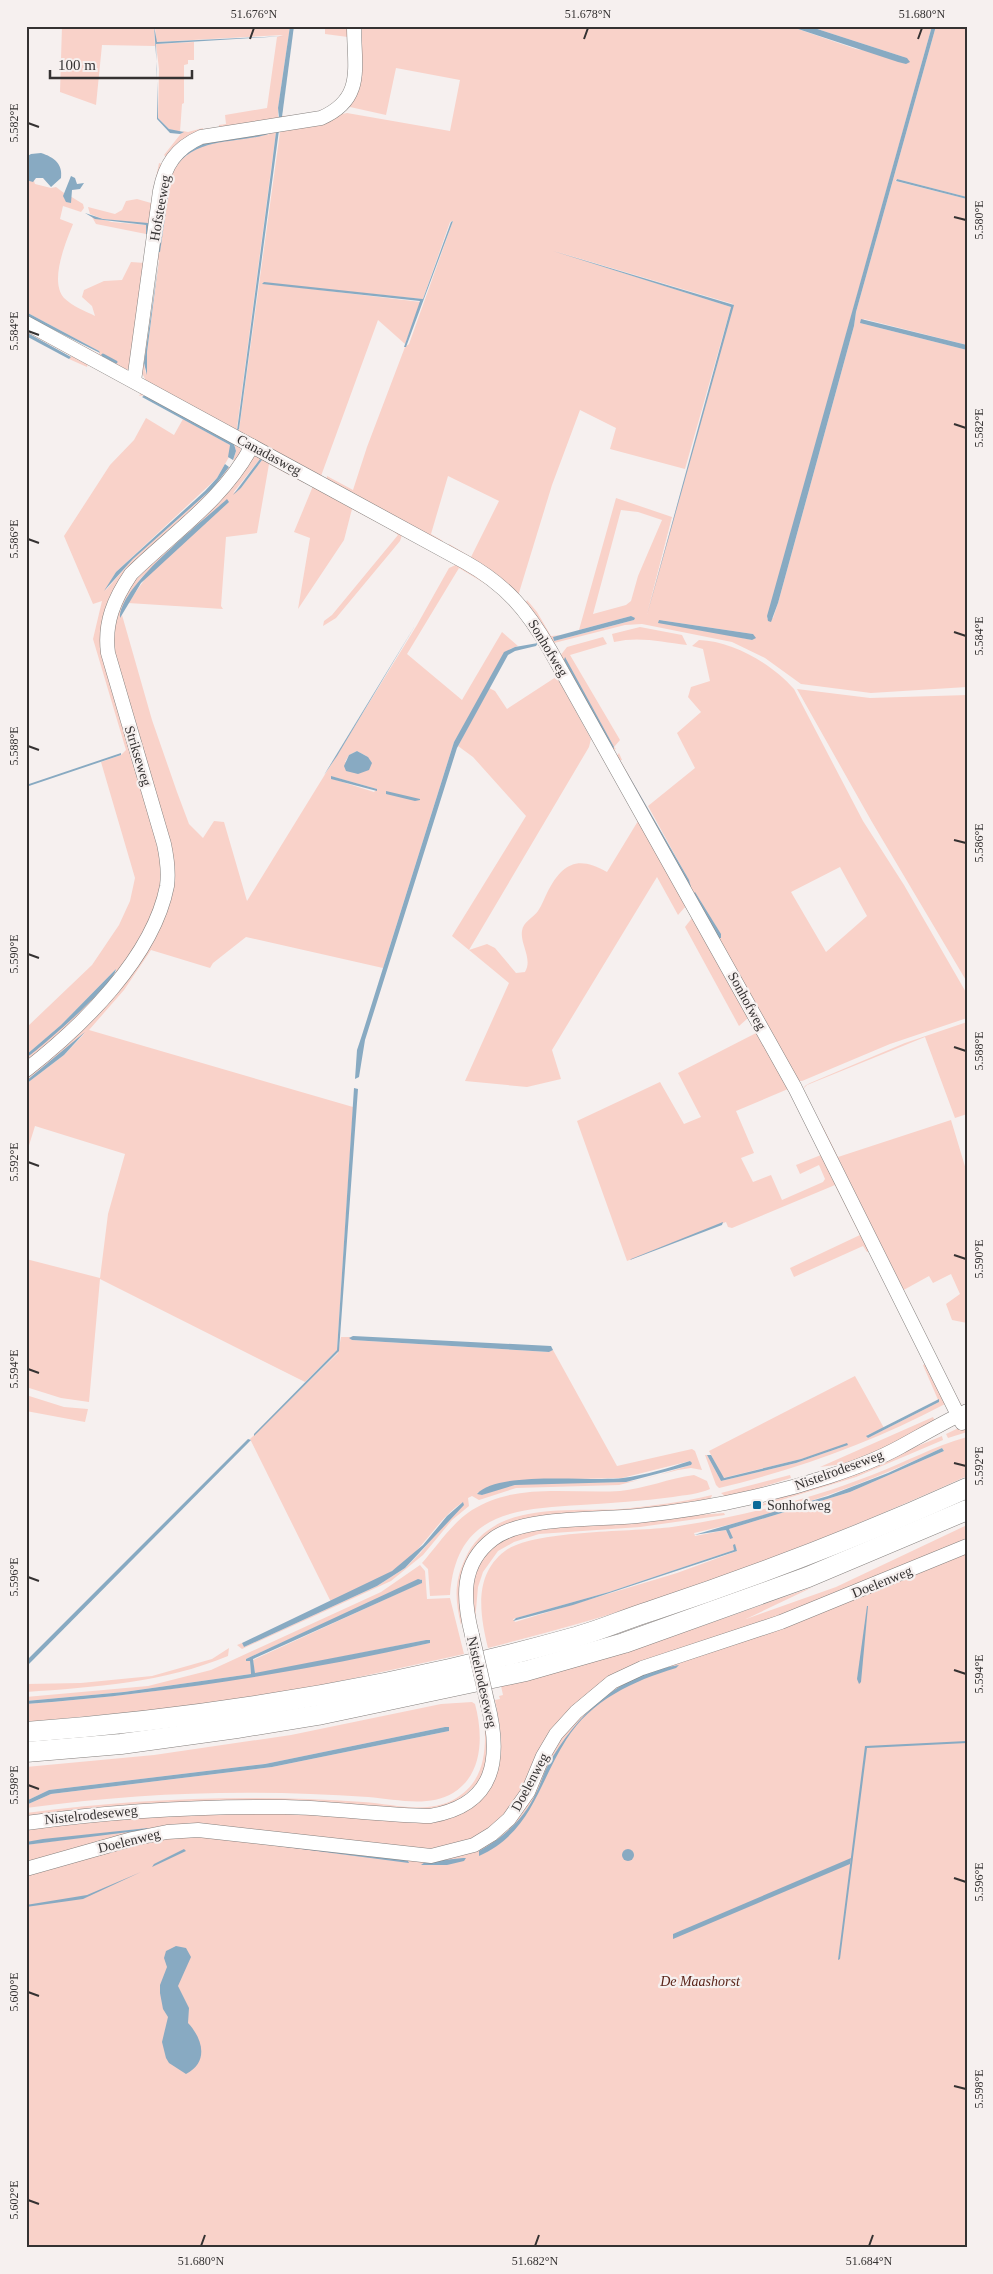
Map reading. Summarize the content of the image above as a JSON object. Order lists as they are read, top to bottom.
{
  "streets": {
    "street": [
      "Hofsteeweg",
      "Canadasweg",
      "Sonhofweg",
      "Strikseweg",
      "Nistelrodeseweg",
      "Doelenweg"
    ]
  },
  "crossings": [
    ["Hofsteeweg", "Canadasweg"],
    ["Canadasweg", "Sonhofweg"],
    ["Canadasweg", "Strikseweg"],
    ["Sonhofweg", "Nistelrodeseweg"]
  ],
  "parks": ["De Maashorst"],
  "places": {
    "transit": ["Sonhofweg"]
  },
  "scale_bar": "100 m",
  "coordinates": [
    "51.676°N",
    "51.678°N",
    "51.680°N",
    "5.582°E",
    "5.580°E",
    "5.584°E",
    "5.586°E",
    "5.588°E",
    "5.590°E",
    "5.592°E",
    "5.594°E",
    "5.596°E",
    "5.598°E",
    "5.600°E",
    "5.602°E",
    "51.682°N",
    "51.684°N"
  ]
}
